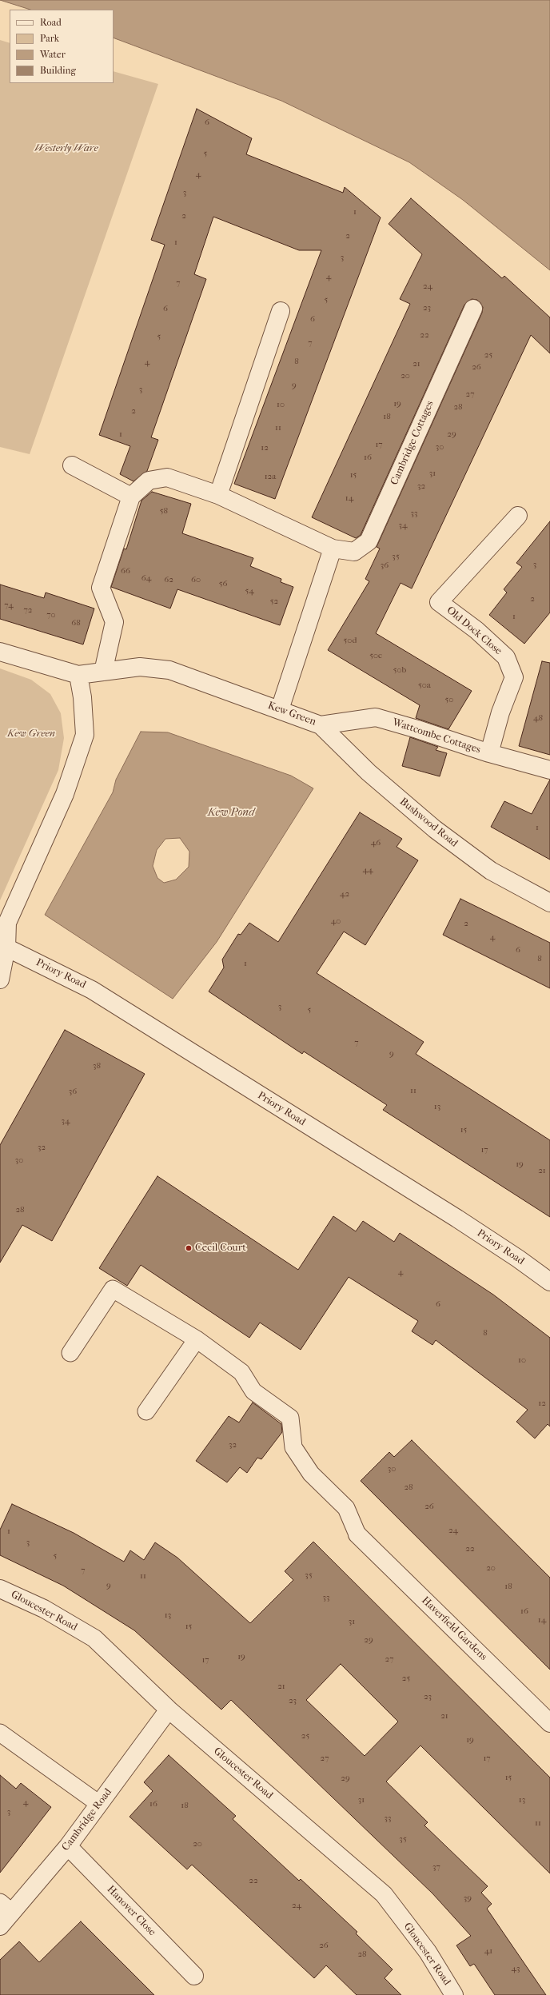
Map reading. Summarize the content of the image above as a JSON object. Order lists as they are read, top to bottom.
{
  "streets": {
    "street": [
      "Cambridge Cottages",
      "Old Dock Close",
      "Kew Green",
      "Wattcombe Cottages",
      "Bushwood Road",
      "Priory Road",
      "Gloucester Road",
      "Haverfield Gardens",
      "Cambridge Road",
      "Hanover Close"
    ]
  },
  "crossings": [
    ["Cambridge Cottages", "Kew Green"],
    ["Old Dock Close", "Wattcombe Cottages"],
    ["Kew Green", "Wattcombe Cottages"],
    ["Kew Green", "Bushwood Road"],
    ["Wattcombe Cottages", "Bushwood Road"],
    ["Gloucester Road", "Cambridge Road"],
    ["Cambridge Road", "Hanover Close"]
  ],
  "water": ["Kew Pond"],
  "parks": ["Westerly Ware", "Kew Green"],
  "places": ["Cecil Court"],
  "house_numbers": [
    "6",
    "5",
    "4",
    "3",
    "1",
    "2",
    "2",
    "1",
    "3",
    "4",
    "7",
    "24",
    "5",
    "23",
    "6",
    "6",
    "22",
    "5",
    "7",
    "25",
    "8",
    "4",
    "21",
    "26",
    "20",
    "9",
    "3",
    "27",
    "19",
    "10",
    "28",
    "2",
    "18",
    "11",
    "1",
    "29",
    "17",
    "30",
    "12",
    "16",
    "31",
    "15",
    "12a",
    "32",
    "14",
    "58",
    "33",
    "34",
    "35",
    "3",
    "36",
    "66",
    "64",
    "62",
    "60",
    "56",
    "54",
    "2",
    "52",
    "74",
    "72",
    "70",
    "1",
    "68",
    "50d",
    "50c",
    "50b",
    "50a",
    "50",
    "48",
    "1",
    "46",
    "44",
    "42",
    "40",
    "2",
    "4",
    "6",
    "8",
    "1",
    "3",
    "5",
    "7",
    "9",
    "38",
    "11",
    "36",
    "13",
    "34",
    "15",
    "32",
    "17",
    "30",
    "19",
    "21",
    "28",
    "4",
    "6",
    "8",
    "10",
    "12",
    "32",
    "30",
    "28",
    "26",
    "24",
    "1",
    "3",
    "22",
    "5",
    "20",
    "7",
    "35",
    "11",
    "9",
    "18",
    "33",
    "16",
    "13",
    "14",
    "31",
    "15",
    "29",
    "19",
    "27",
    "17",
    "25",
    "21",
    "23",
    "23",
    "21",
    "25",
    "19",
    "27",
    "17",
    "15",
    "29",
    "31",
    "13",
    "4",
    "16",
    "18",
    "3",
    "33",
    "11",
    "35",
    "20",
    "37",
    "22",
    "39",
    "24",
    "26",
    "41",
    "28",
    "43"
  ],
  "legend": [
    "Road",
    "Park",
    "Water",
    "Building"
  ]
}
